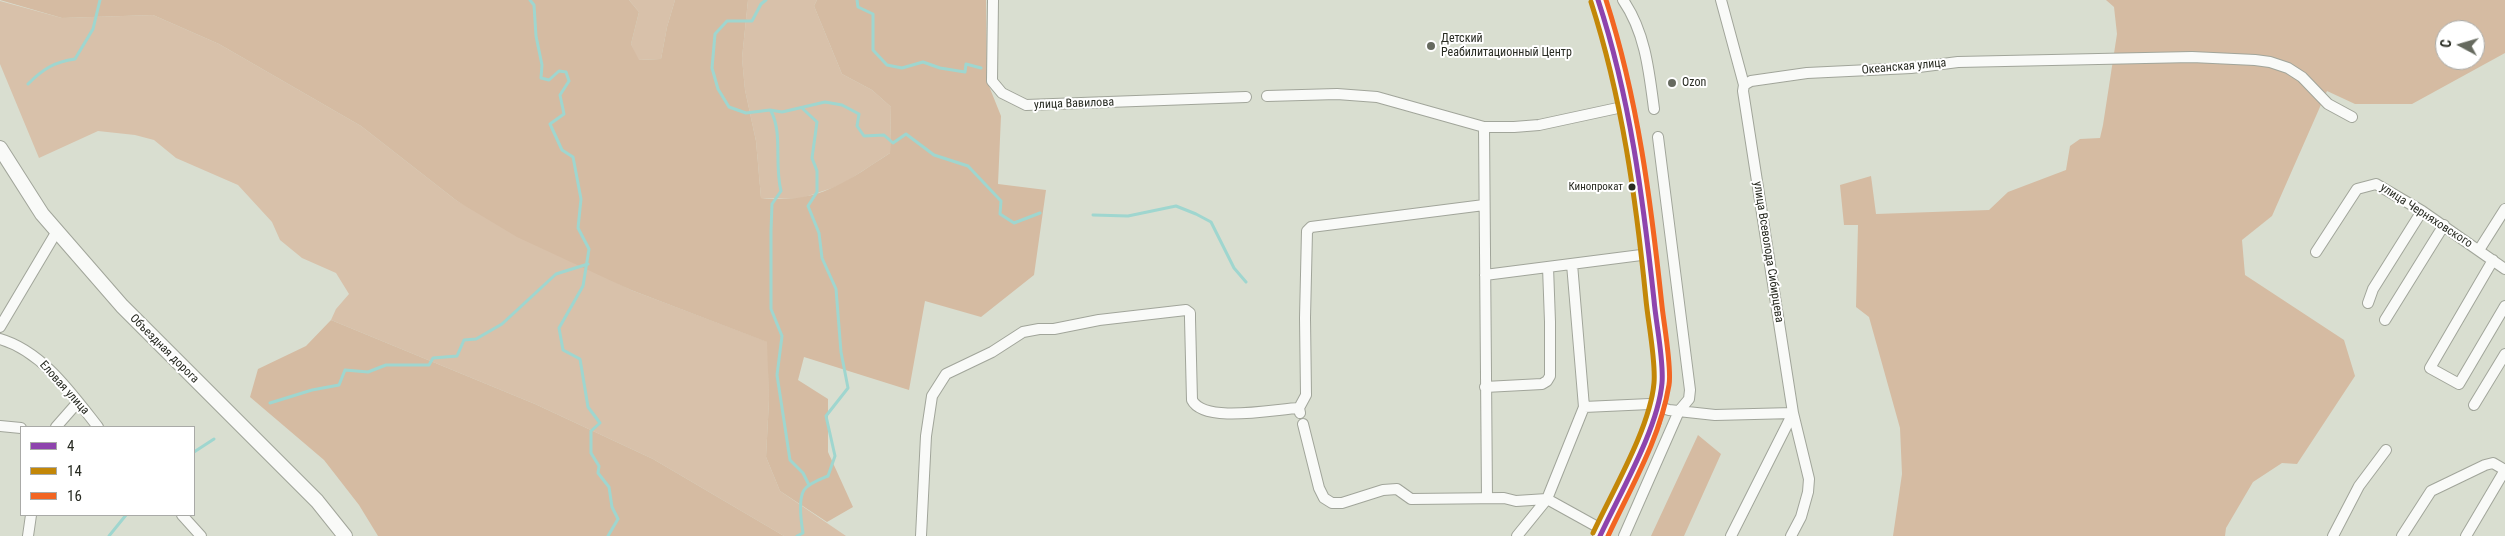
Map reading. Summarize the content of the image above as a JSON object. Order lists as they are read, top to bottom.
{
  "streets": {
    "main road": ["Объездная дорога"],
    "street": [
      "Океанская улица",
      "улица Вавилова",
      "улица Черняховского",
      "улица Всеволода Сибирцева",
      "Еловая улица"
    ]
  },
  "crossings": [
    ["Океанская улица", "улица Всеволода Сибирцева"]
  ],
  "places": ["Детский Реабилитационный Центр", "Ozon", "Кинопрокат"],
  "lines": ["transit line 4", "transit line 16", "transit line 14"],
  "legend": ["4", "14", "16"],
  "north": "left"
}
